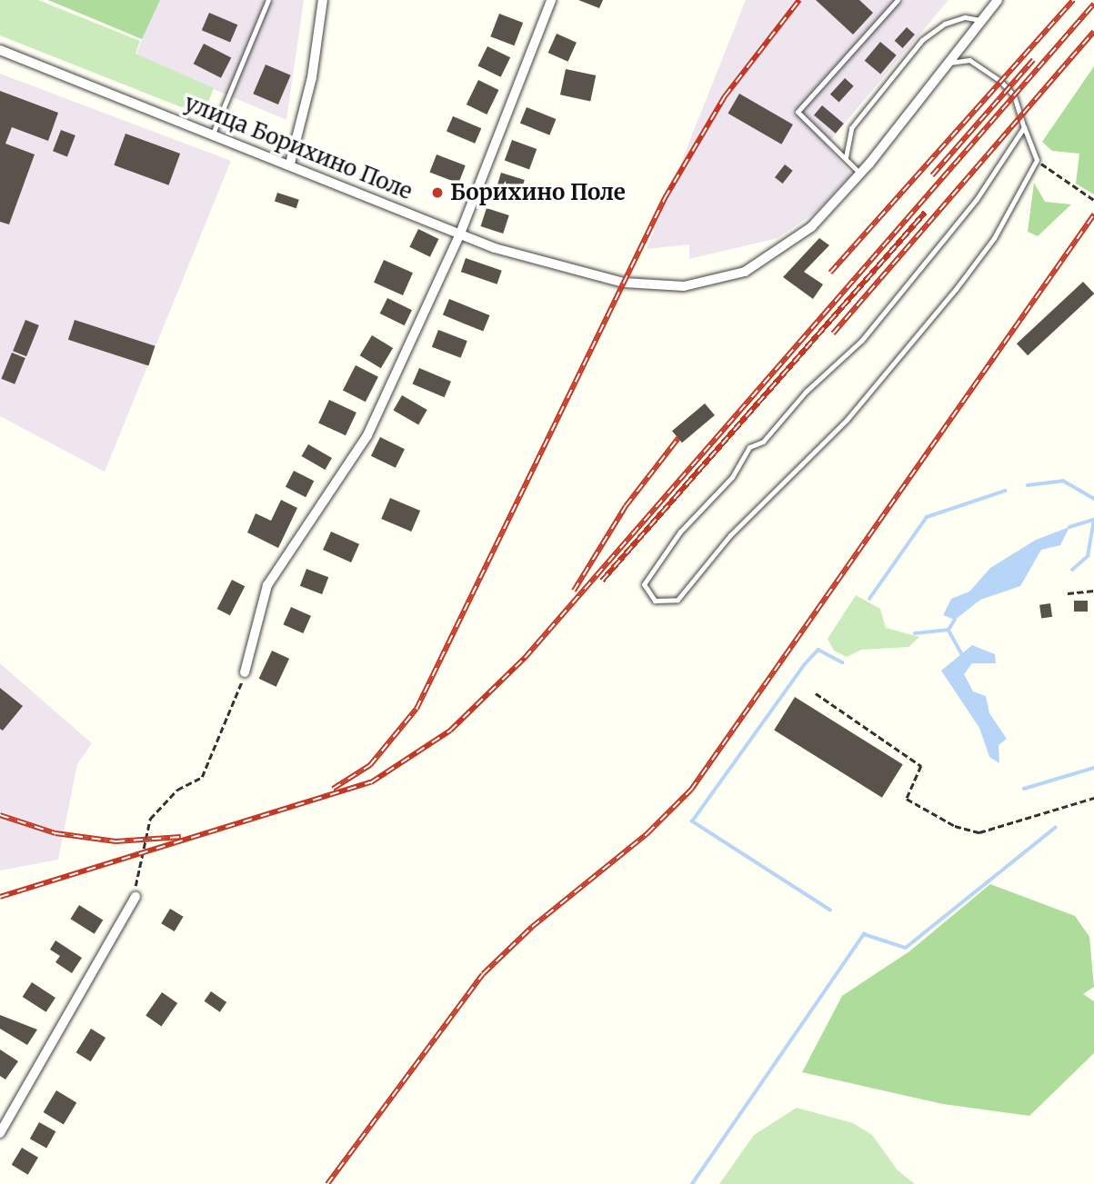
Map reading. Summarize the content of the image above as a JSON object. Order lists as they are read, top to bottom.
{
  "streets": {
    "street": ["улица Борихино Поле"]
  },
  "places": ["Борихино Поле"]
}
